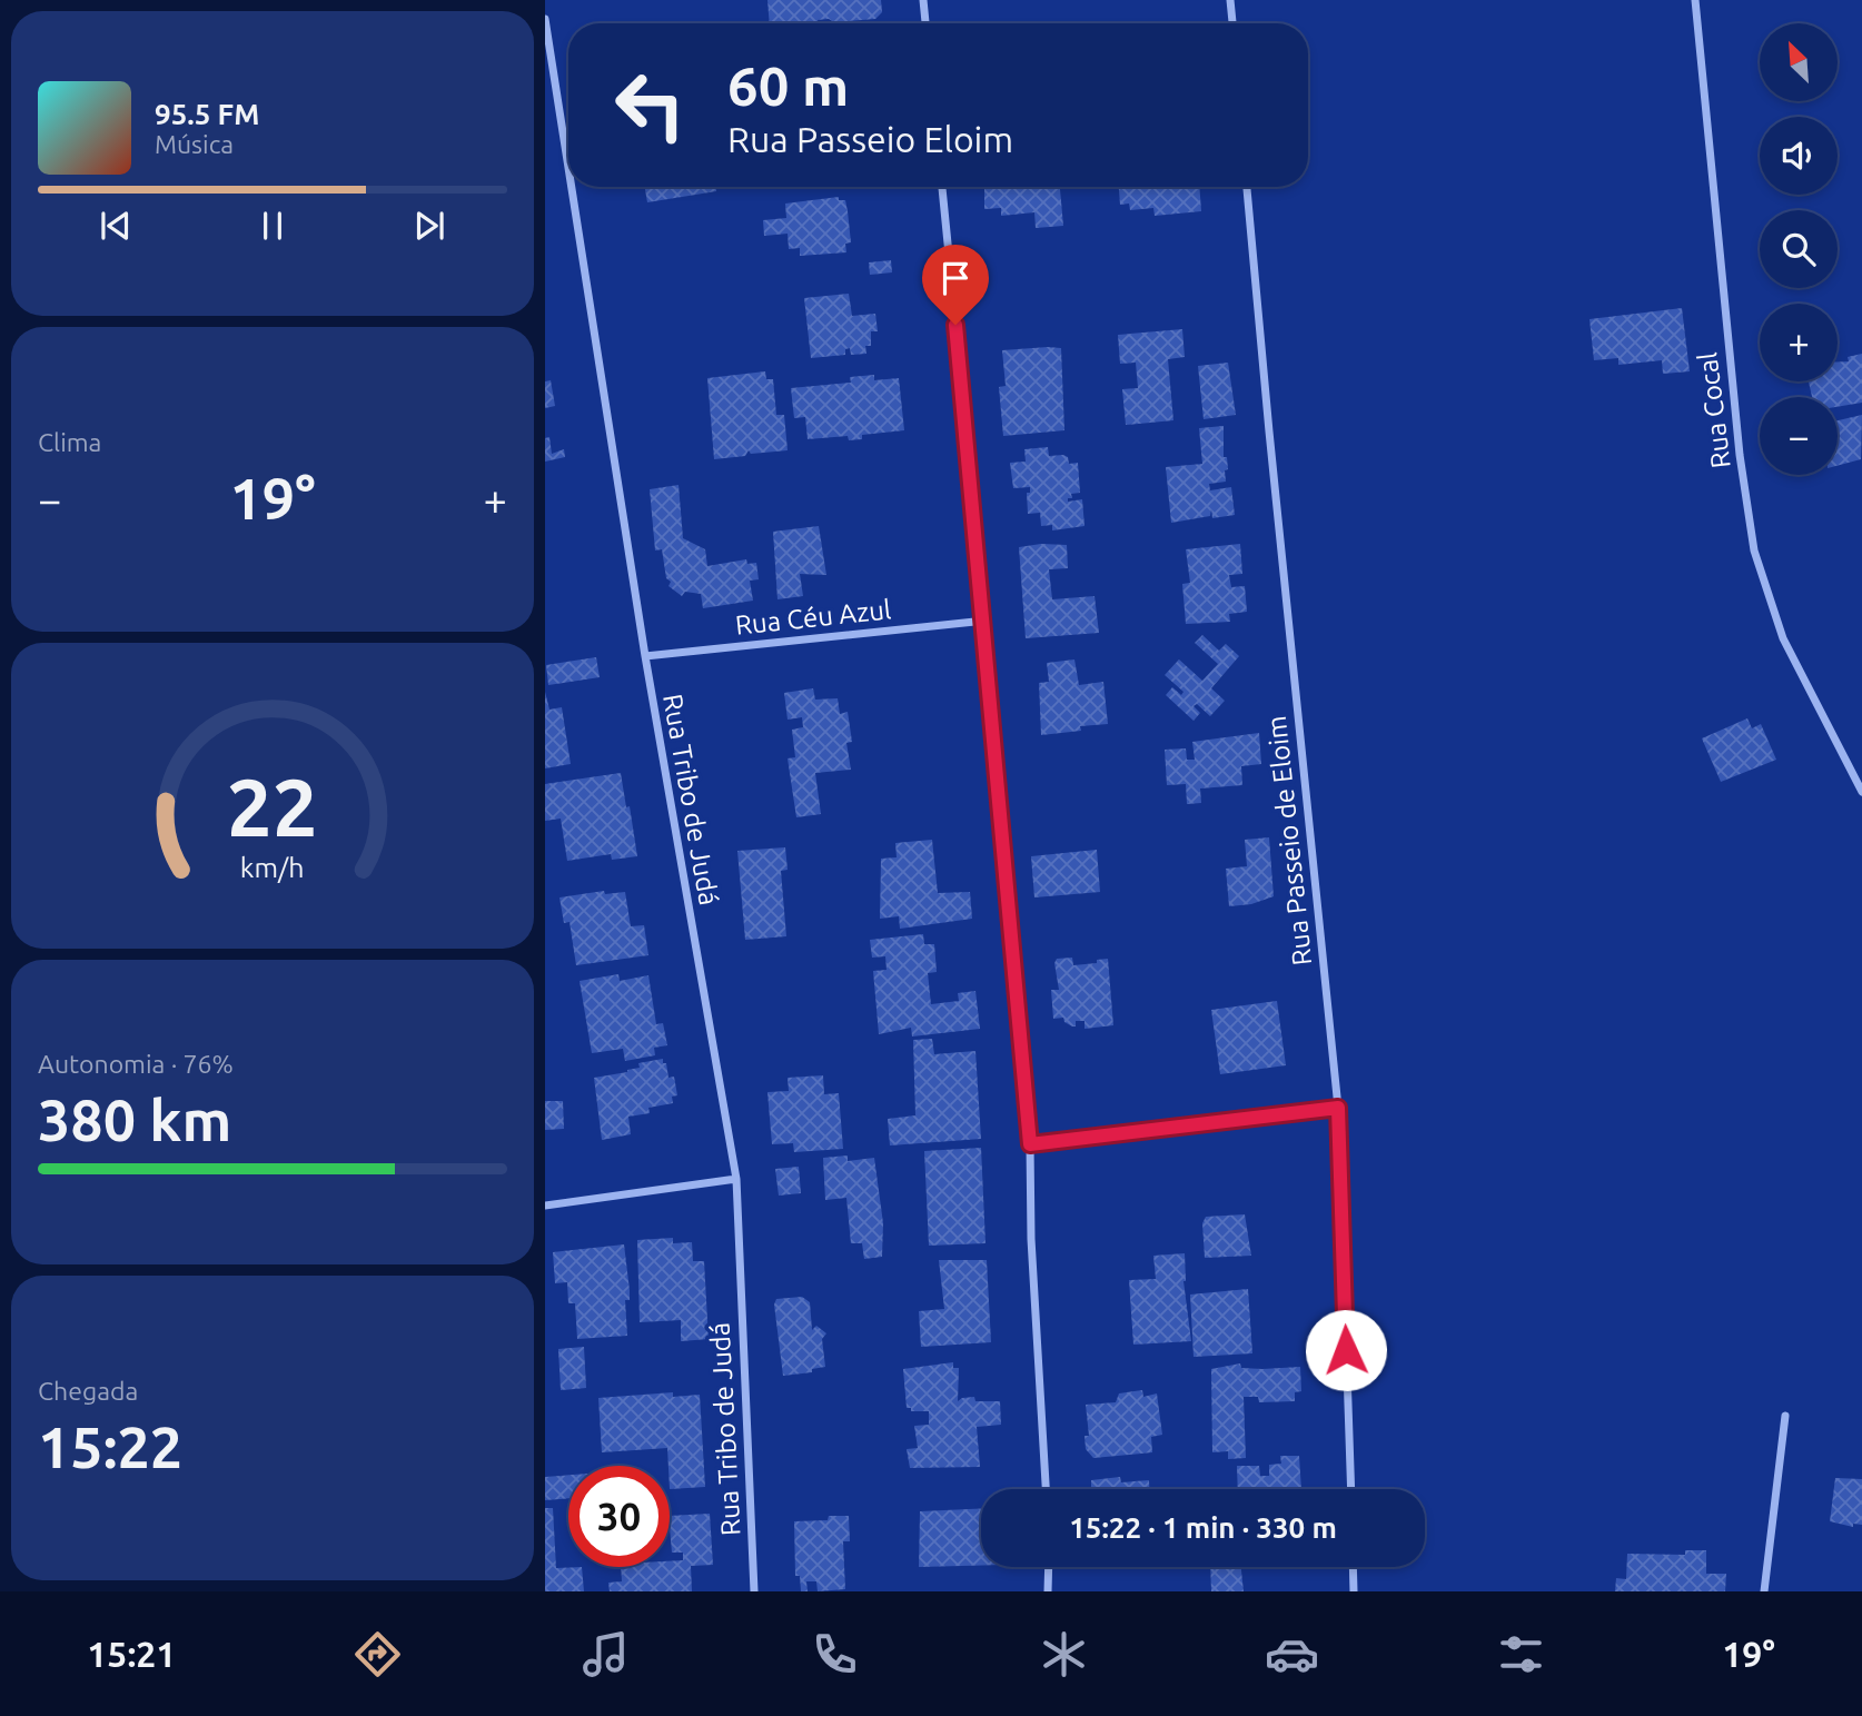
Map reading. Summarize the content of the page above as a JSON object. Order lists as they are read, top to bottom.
{
  "streets": {
    "street": [
      "Rua Cocal",
      "Rua Céu Azul",
      "Rua Tribo de Judá",
      "Rua Passeio de Eloim"
    ]
  },
  "crossings": [
    ["Rua Céu Azul", "Rua Tribo de Judá"]
  ],
  "north": "top left",
  "page": {
    "map_buttons": ["+", "−"],
    "turn": ["60 m", "Rua Passeio Eloim"],
    "song": ["95.5 FM", "Música"],
    "tile": [
      "Clima",
      ["Autonomia · 76%", "380 km"],
      ["Chegada", "15:22"]
    ],
    "heat": ["−", "19°", "+"],
    "limit": "30",
    "trip": "15:22 · 1 min · 330 m",
    "tabs": ["15:21", "19°"],
    "gauge": ["22", "km/h"]
  }
}
